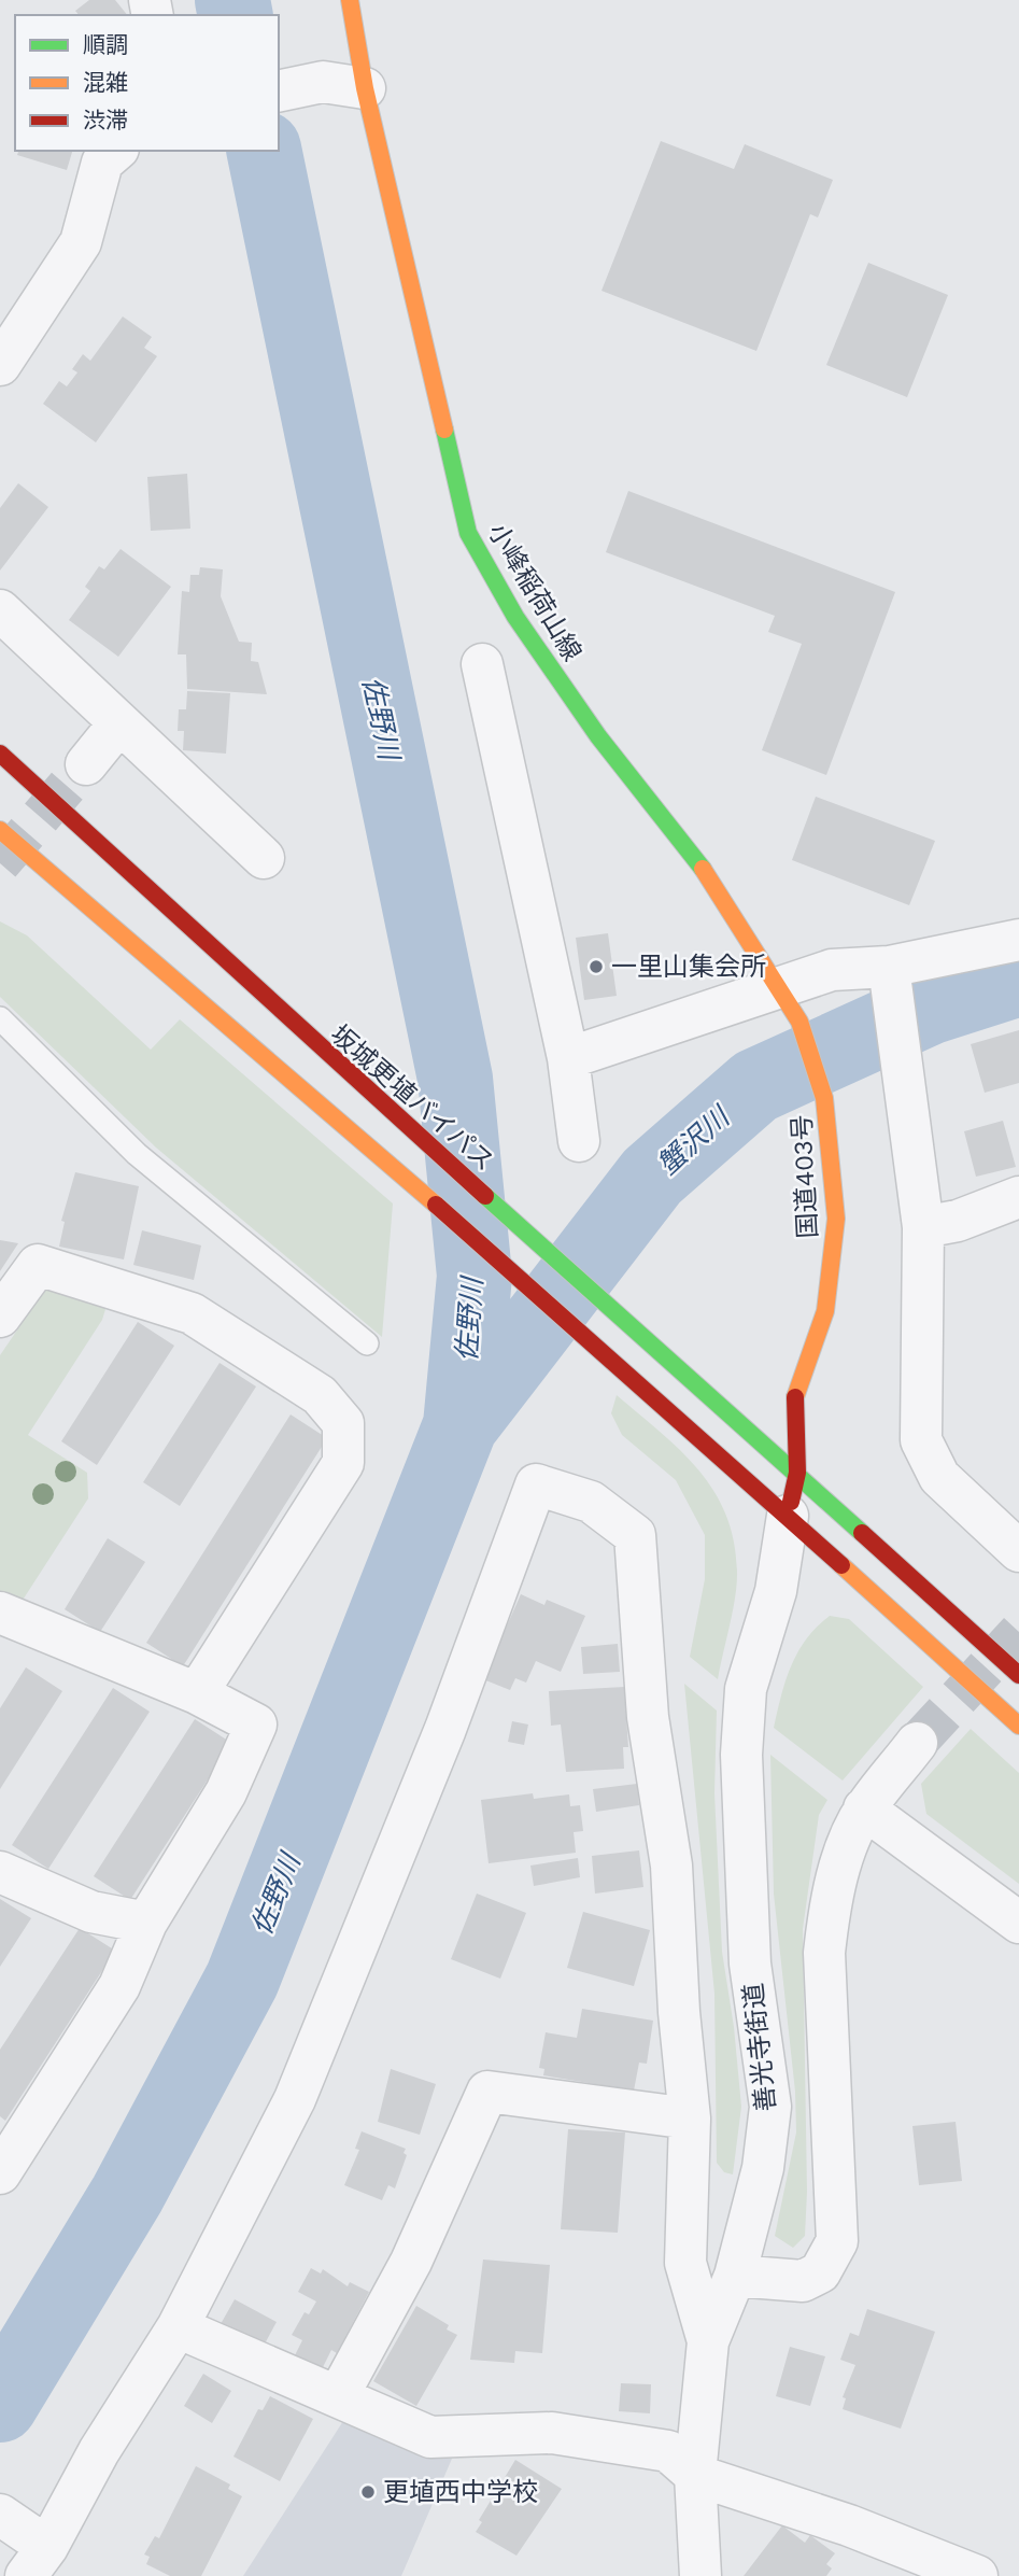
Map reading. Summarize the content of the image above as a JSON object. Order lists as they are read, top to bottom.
{
  "streets": {
    "main road": ["小峰稲荷山線", "坂城更埴バイパス", "国道403号"],
    "street": ["善光寺街道"]
  },
  "crossings": [
    ["小峰稲荷山線", "国道403号"],
    ["坂城更埴バイパス", "国道403号"],
    ["国道403号", "善光寺街道"]
  ],
  "water": ["佐野川", "蟹沢川"],
  "places": ["一里山集会所", "更埴西中学校"],
  "legend": ["順調", "混雑", "渋滞"]
}
